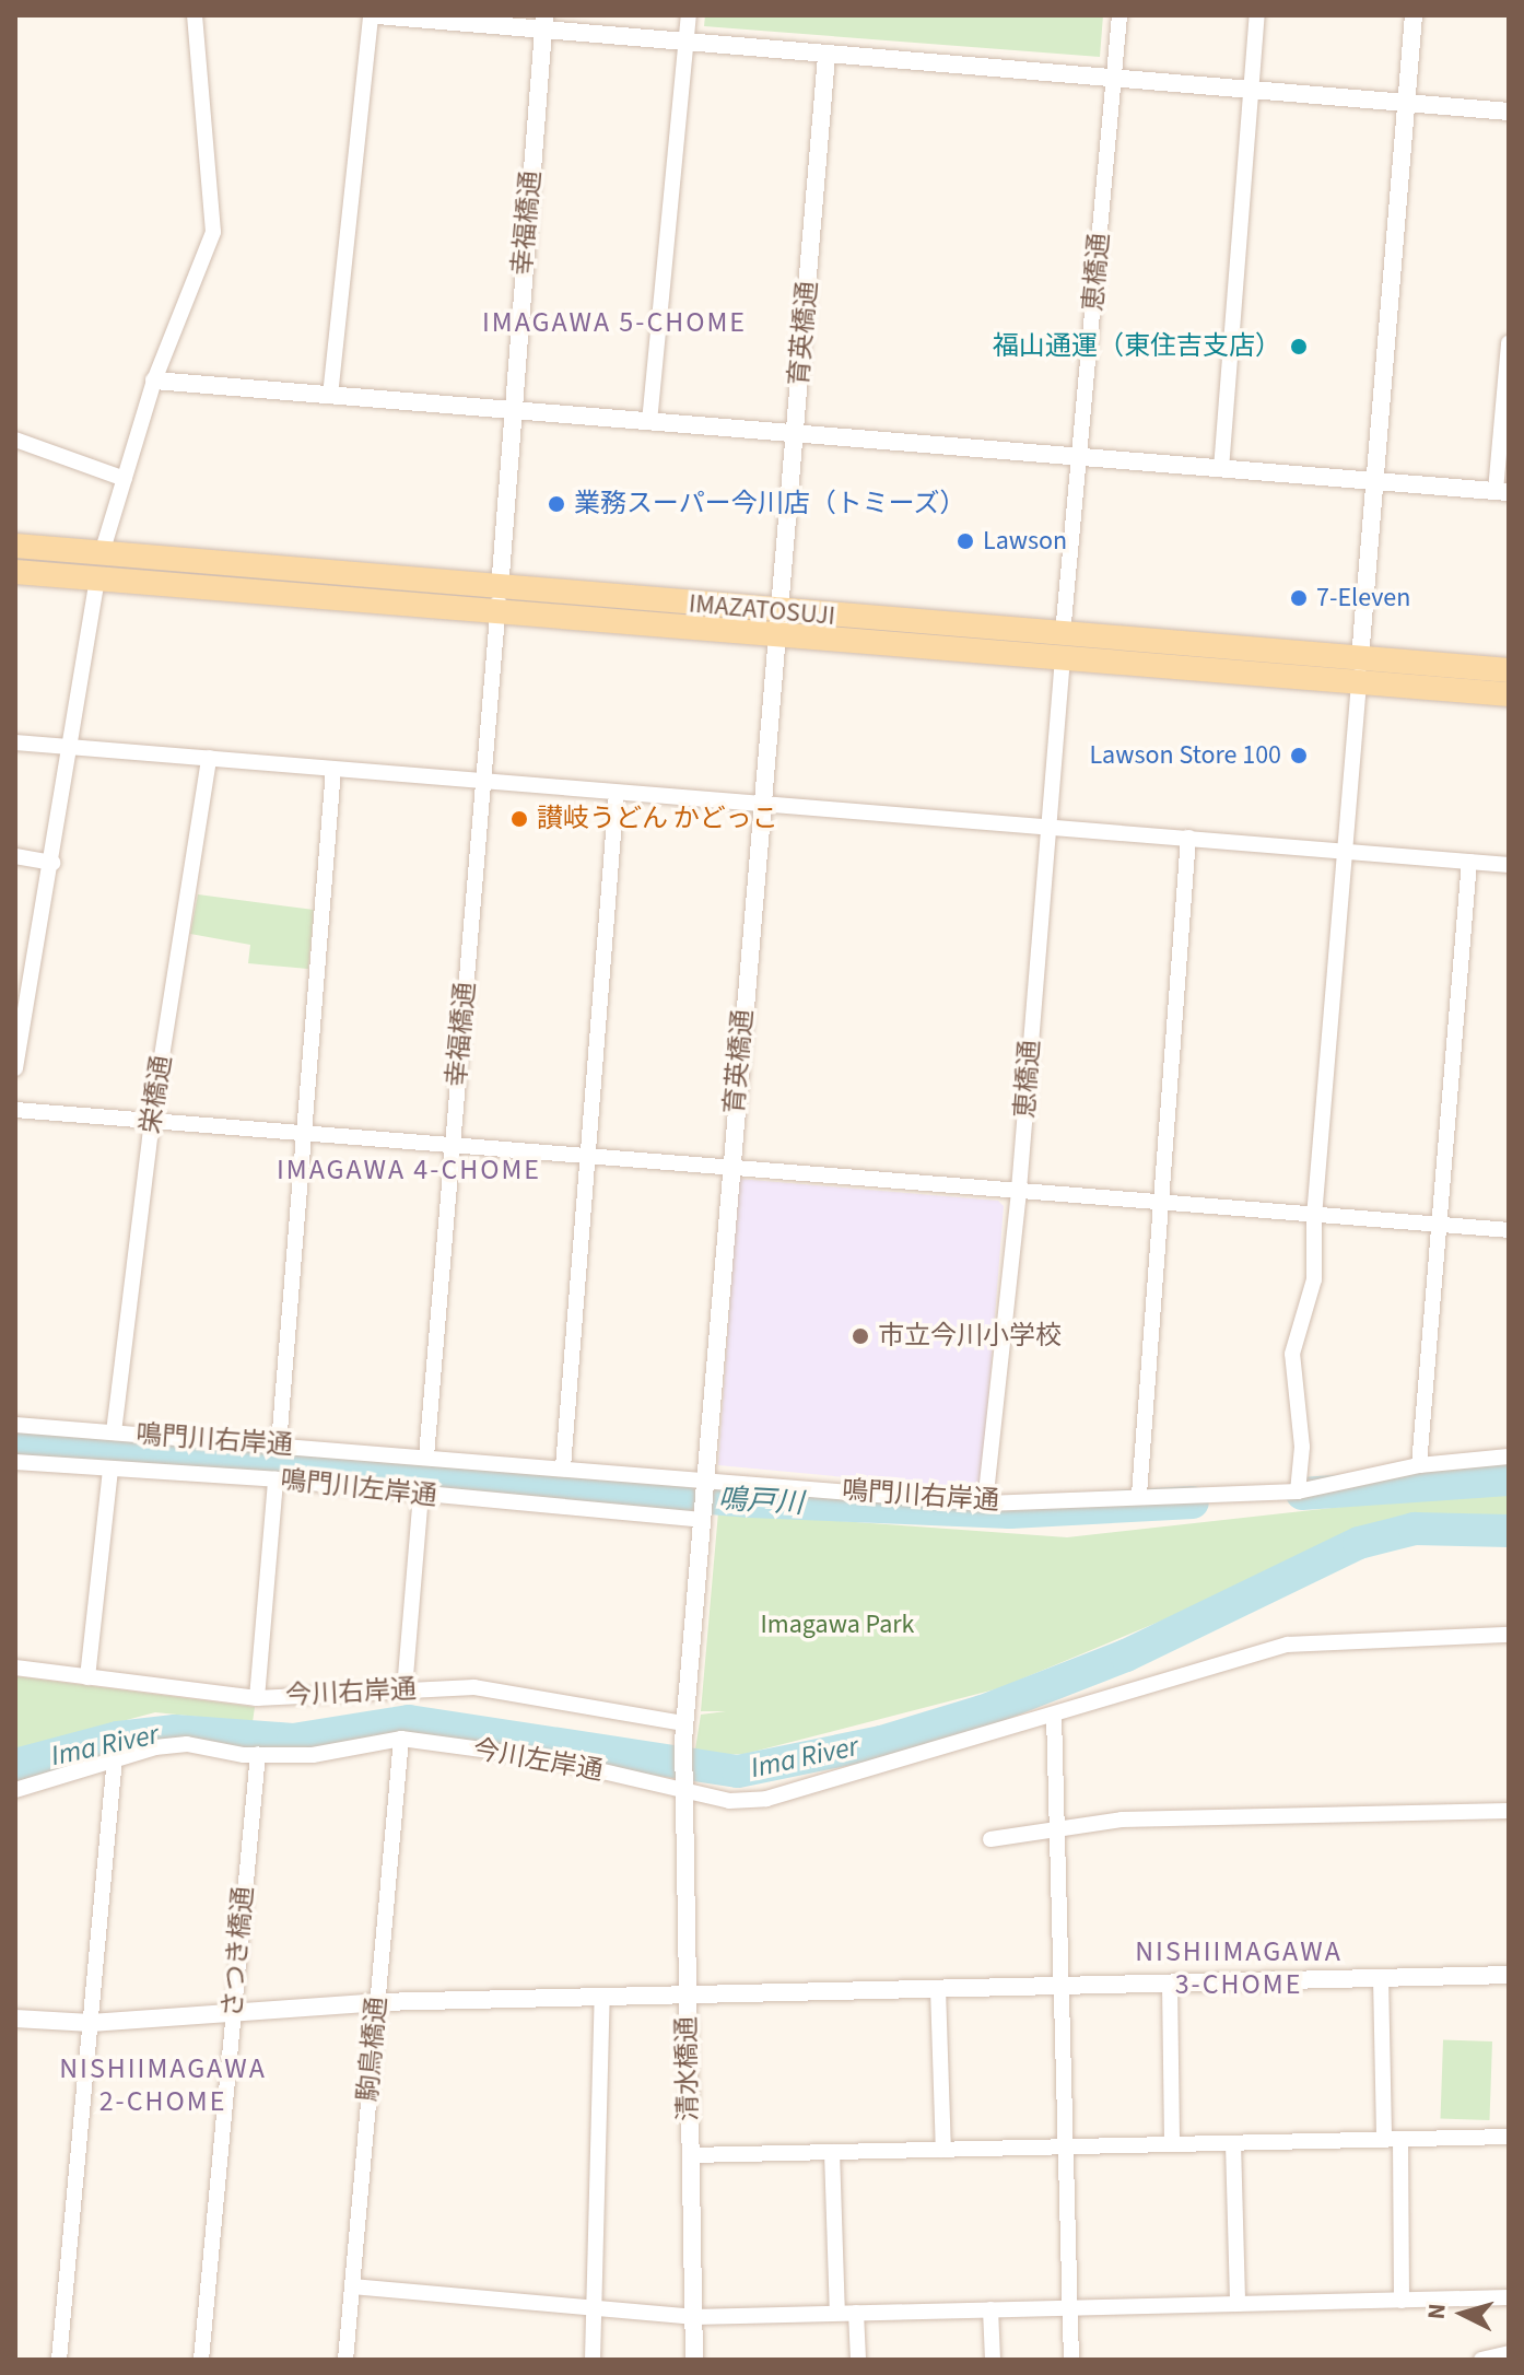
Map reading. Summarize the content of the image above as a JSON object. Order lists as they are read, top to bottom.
{
  "streets": {
    "main road": ["IMAZATOSUJI"],
    "street": [
      "幸福橋通",
      "恵橋通",
      "育英橋通",
      "栄橋通",
      "鳴門川右岸通",
      "鳴門川左岸通",
      "今川右岸通",
      "今川左岸通",
      "さつき橋通",
      "駒鳥橋通",
      "清水橋通"
    ]
  },
  "crossings": [
    ["幸福橋通", "IMAZATOSUJI"],
    ["幸福橋通", "鳴門川右岸通"],
    ["恵橋通", "IMAZATOSUJI"],
    ["恵橋通", "鳴門川右岸通"],
    ["育英橋通", "IMAZATOSUJI"],
    ["育英橋通", "鳴門川右岸通"],
    ["育英橋通", "鳴門川左岸通"],
    ["栄橋通", "鳴門川右岸通"],
    ["今川右岸通", "清水橋通"],
    ["今川左岸通", "さつき橋通"],
    ["今川左岸通", "駒鳥橋通"],
    ["今川左岸通", "清水橋通"]
  ],
  "districts": [
    "IMAGAWA 5-CHOME",
    "IMAGAWA 4-CHOME",
    "NISHIIMAGAWA 3-CHOME",
    "NISHIIMAGAWA 2-CHOME"
  ],
  "water": ["鳴戸川", "Ima River"],
  "parks": ["Imagawa Park"],
  "places": [
    "福山通運（東住吉支店）",
    "業務スーパー今川店（トミーズ）",
    "Lawson",
    "7-Eleven",
    "Lawson Store 100",
    "讃岐うどん かどっこ",
    "市立今川小学校"
  ],
  "north": "left"
}
